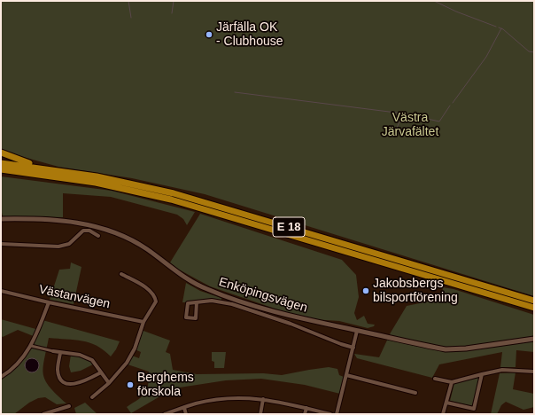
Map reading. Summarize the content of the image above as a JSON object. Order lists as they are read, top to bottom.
{
  "streets": {
    "highway": ["E 18"],
    "street": ["Enköpingsvägen", "Västanvägen"]
  },
  "parks": ["Västra Järvafältet"],
  "places": ["Järfälla OK - Clubhouse", "Jakobsbergs bilsportförening", "Berghems förskola"]
}
